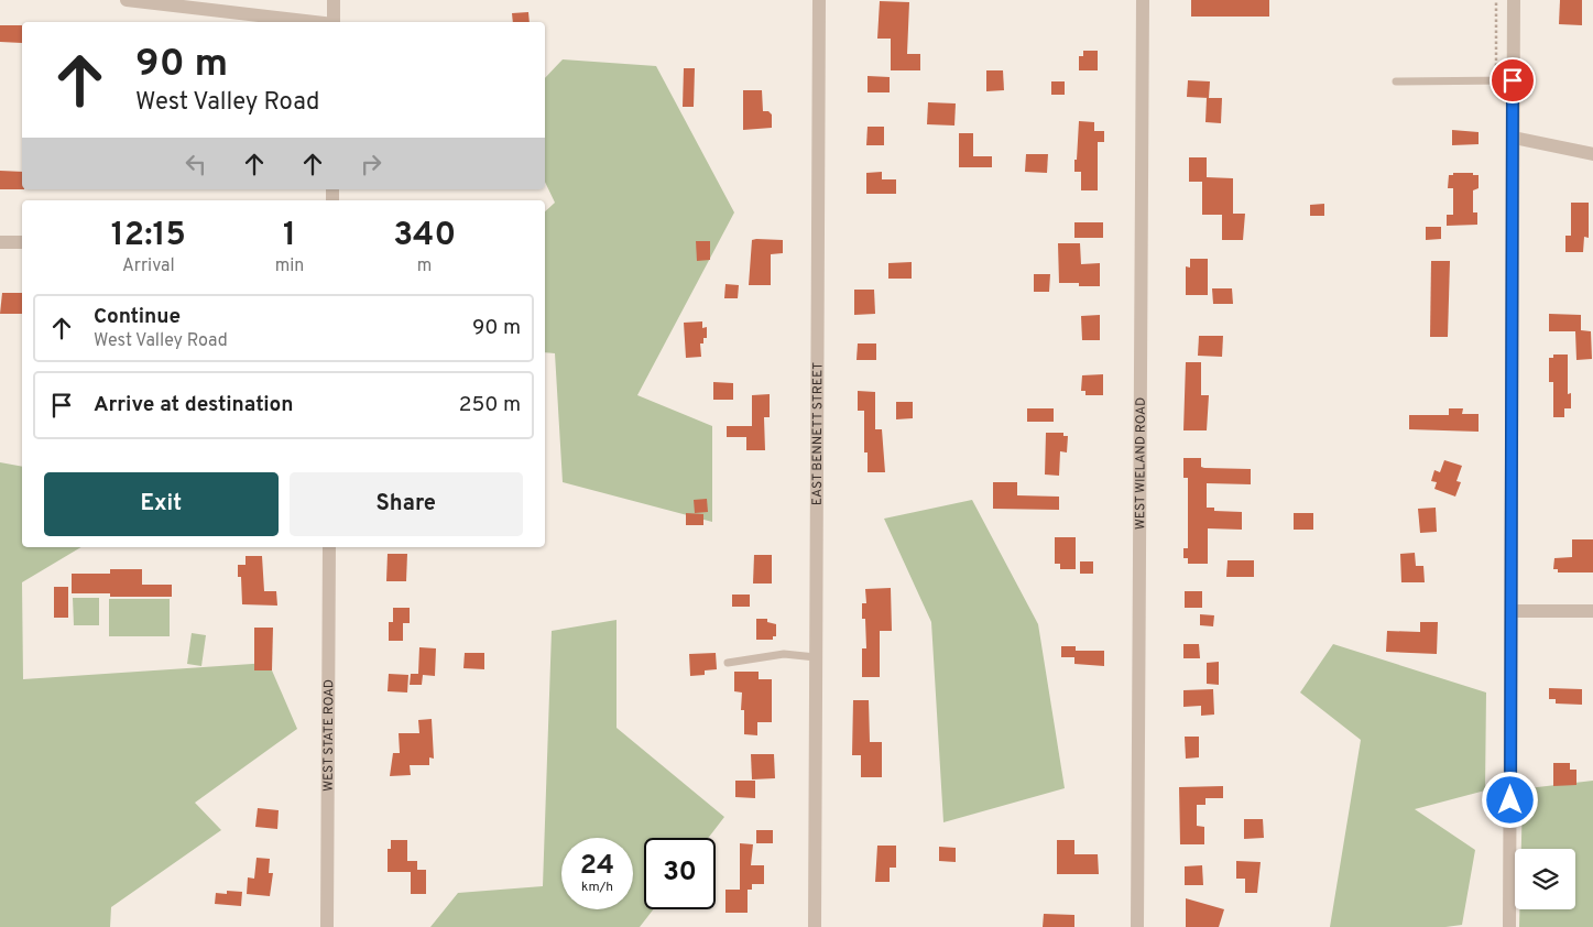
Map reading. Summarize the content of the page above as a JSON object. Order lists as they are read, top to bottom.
{
  "streets": {
    "street": ["EAST BENNETT STREET", "WEST WIELAND ROAD", "WEST STATE ROAD"]
  },
  "page": {
    "turn": ["90 m", "West Valley Road"],
    "eta": [
      "12:15",
      "Arrival",
      "1",
      "min",
      "340",
      "m"
    ],
    "list": [
      {
        "name": "Continue",
        "note": "West Valley Road",
        "value": "90 m"
      },
      {
        "name": "Arrive at destination",
        "value": "250 m"
      }
    ],
    "buttons": ["Exit", "Share"],
    "speed": "24 km/h",
    "limit": "30"
  }
}
